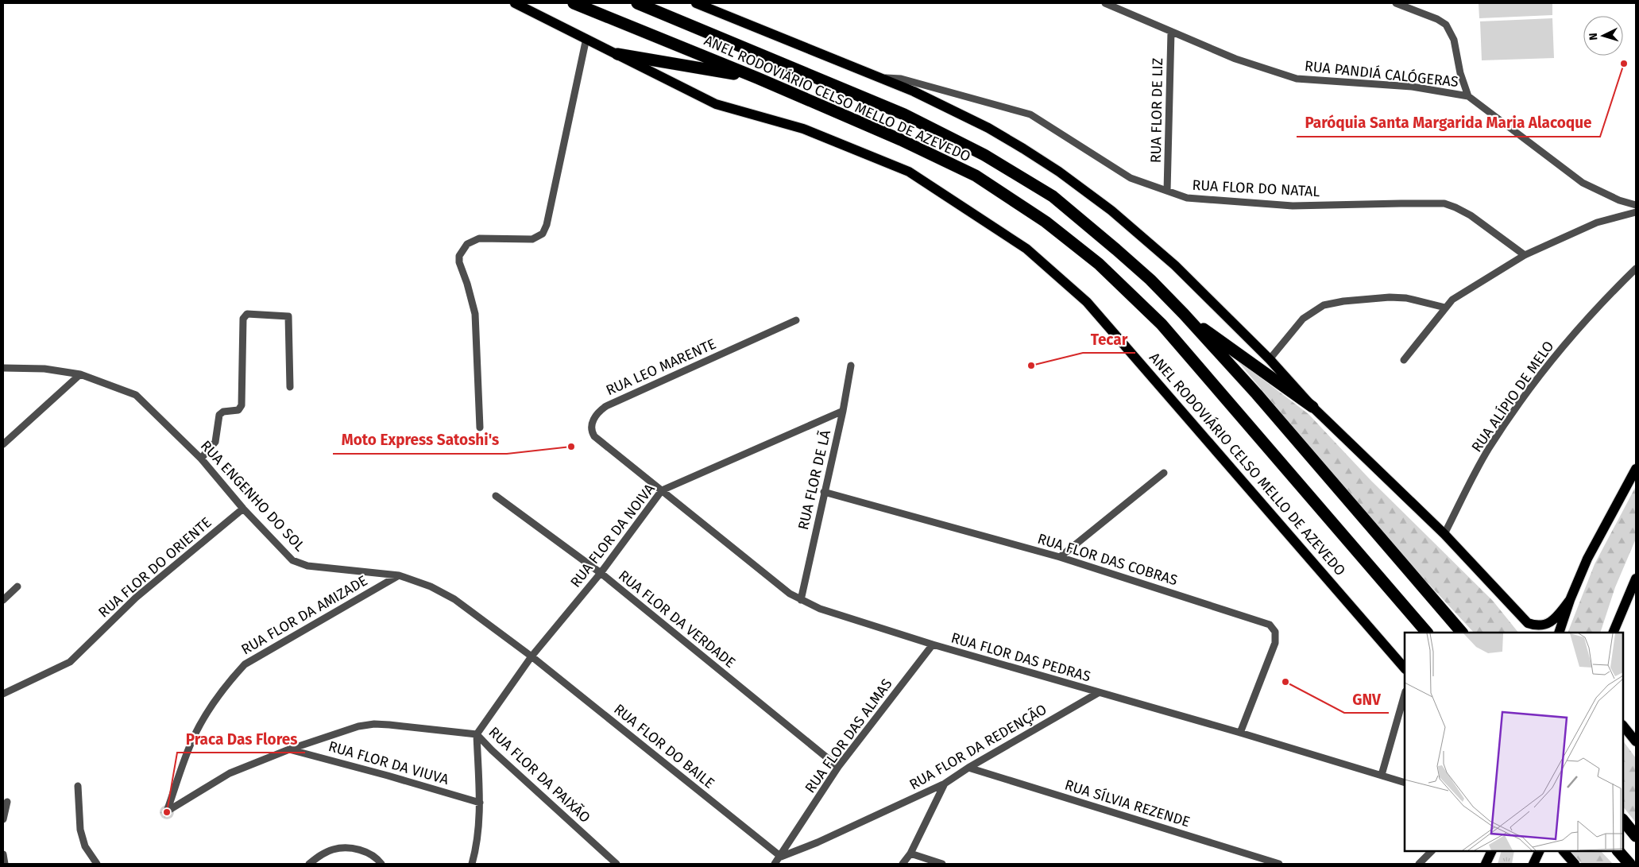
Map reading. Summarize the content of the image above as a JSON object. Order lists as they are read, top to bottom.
{
  "streets": {
    "highway": ["ANEL RODOVIÁRIO CELSO MELLO DE AZEVEDO"],
    "street": [
      "RUA PANDIÁ CALÓGERAS",
      "RUA FLOR DE LIZ",
      "RUA FLOR DO NATAL",
      "RUA LEO MARENTE",
      "RUA ALÍPIO DE MELO",
      "RUA FLOR DE LÃ",
      "RUA ENGENHO DO SOL",
      "RUA FLOR DA NOIVA",
      "RUA FLOR DAS COBRAS",
      "RUA FLOR DO ORIENTE",
      "RUA FLOR DA AMIZADE",
      "RUA FLOR DA VERDADE",
      "RUA FLOR DAS PEDRAS",
      "RUA FLOR DAS ALMAS",
      "RUA FLOR DO BAILE",
      "RUA FLOR DA REDENÇÃO",
      "RUA FLOR DA VIUVA",
      "RUA FLOR DA PAIXÃO",
      "RUA SÍLVIA REZENDE"
    ]
  },
  "crossings": [
    ["RUA PANDIÁ CALÓGERAS", "RUA FLOR DE LIZ"],
    ["RUA FLOR DE LIZ", "RUA FLOR DO NATAL"],
    ["RUA LEO MARENTE", "RUA FLOR DA NOIVA"],
    ["RUA LEO MARENTE", "RUA FLOR DAS PEDRAS"],
    ["RUA FLOR DE LÃ", "RUA FLOR DA NOIVA"],
    ["RUA FLOR DE LÃ", "RUA FLOR DAS COBRAS"],
    ["RUA FLOR DE LÃ", "RUA FLOR DAS PEDRAS"],
    ["RUA ENGENHO DO SOL", "RUA FLOR DA NOIVA"],
    ["RUA ENGENHO DO SOL", "RUA FLOR DO ORIENTE"],
    ["RUA ENGENHO DO SOL", "RUA FLOR DA AMIZADE"],
    ["RUA ENGENHO DO SOL", "RUA FLOR DO BAILE"],
    ["RUA FLOR DA NOIVA", "RUA FLOR DA VERDADE"],
    ["RUA FLOR DA NOIVA", "RUA FLOR DAS PEDRAS"],
    ["RUA FLOR DA NOIVA", "RUA FLOR DO BAILE"],
    ["RUA FLOR DA NOIVA", "RUA FLOR DA PAIXÃO"],
    ["RUA FLOR DAS COBRAS", "RUA FLOR DAS PEDRAS"],
    ["RUA FLOR DA AMIZADE", "RUA FLOR DA PAIXÃO"],
    ["RUA FLOR DA VERDADE", "RUA FLOR DAS ALMAS"],
    ["RUA FLOR DAS PEDRAS", "RUA FLOR DAS ALMAS"],
    ["RUA FLOR DAS PEDRAS", "RUA FLOR DA REDENÇÃO"],
    ["RUA FLOR DAS ALMAS", "RUA FLOR DO BAILE"],
    ["RUA FLOR DAS ALMAS", "RUA FLOR DA REDENÇÃO"],
    ["RUA FLOR DO BAILE", "RUA FLOR DA REDENÇÃO"],
    ["RUA FLOR DA REDENÇÃO", "RUA SÍLVIA REZENDE"],
    ["RUA FLOR DA VIUVA", "RUA FLOR DA PAIXÃO"]
  ],
  "places": [
    "Paróquia Santa Margarida Maria Alacoque",
    "Tecar",
    "Moto Express Satoshi's",
    "GNV",
    "Praca Das Flores"
  ],
  "north": "left"
}
